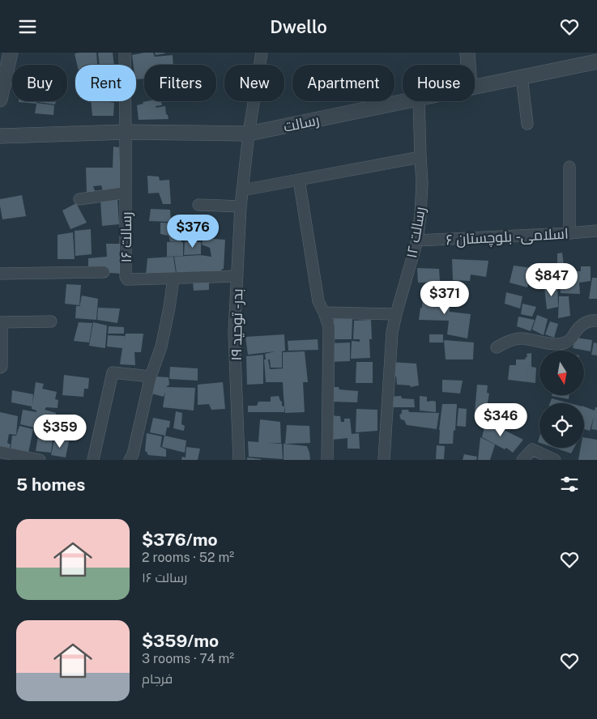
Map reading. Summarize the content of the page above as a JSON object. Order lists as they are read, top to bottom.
{
  "streets": {
    "street": [
      "رسالت",
      "رسالت ۱۲",
      "اسلامی - بلوچستان ۶",
      "رسالت ۱۶",
      "بدر - توحید ۱۹"
    ]
  },
  "crossings": [
    ["رسالت", "رسالت ۱۶"],
    ["رسالت", "بدر - توحید ۱۹"],
    ["رسالت ۱۲", "اسلامی - بلوچستان ۶"],
    ["رسالت ۱۶", "بدر - توحید ۱۹"]
  ],
  "north": "bottom",
  "page": {
    "header": "Dwello",
    "chip": [
      "Buy",
      "Rent",
      "Filters",
      "New",
      "Apartment",
      "House"
    ],
    "price": [
      "$376",
      "$847",
      "$371",
      "$346",
      "$359"
    ],
    "heading": "5 homes",
    "list": [
      {
        "name": "$376/mo",
        "note": "2 rooms · 52 m² · رسالت ۱۶"
      },
      {
        "name": "$359/mo",
        "note": "3 rooms · 74 m² · فرجام"
      }
    ]
  }
}
